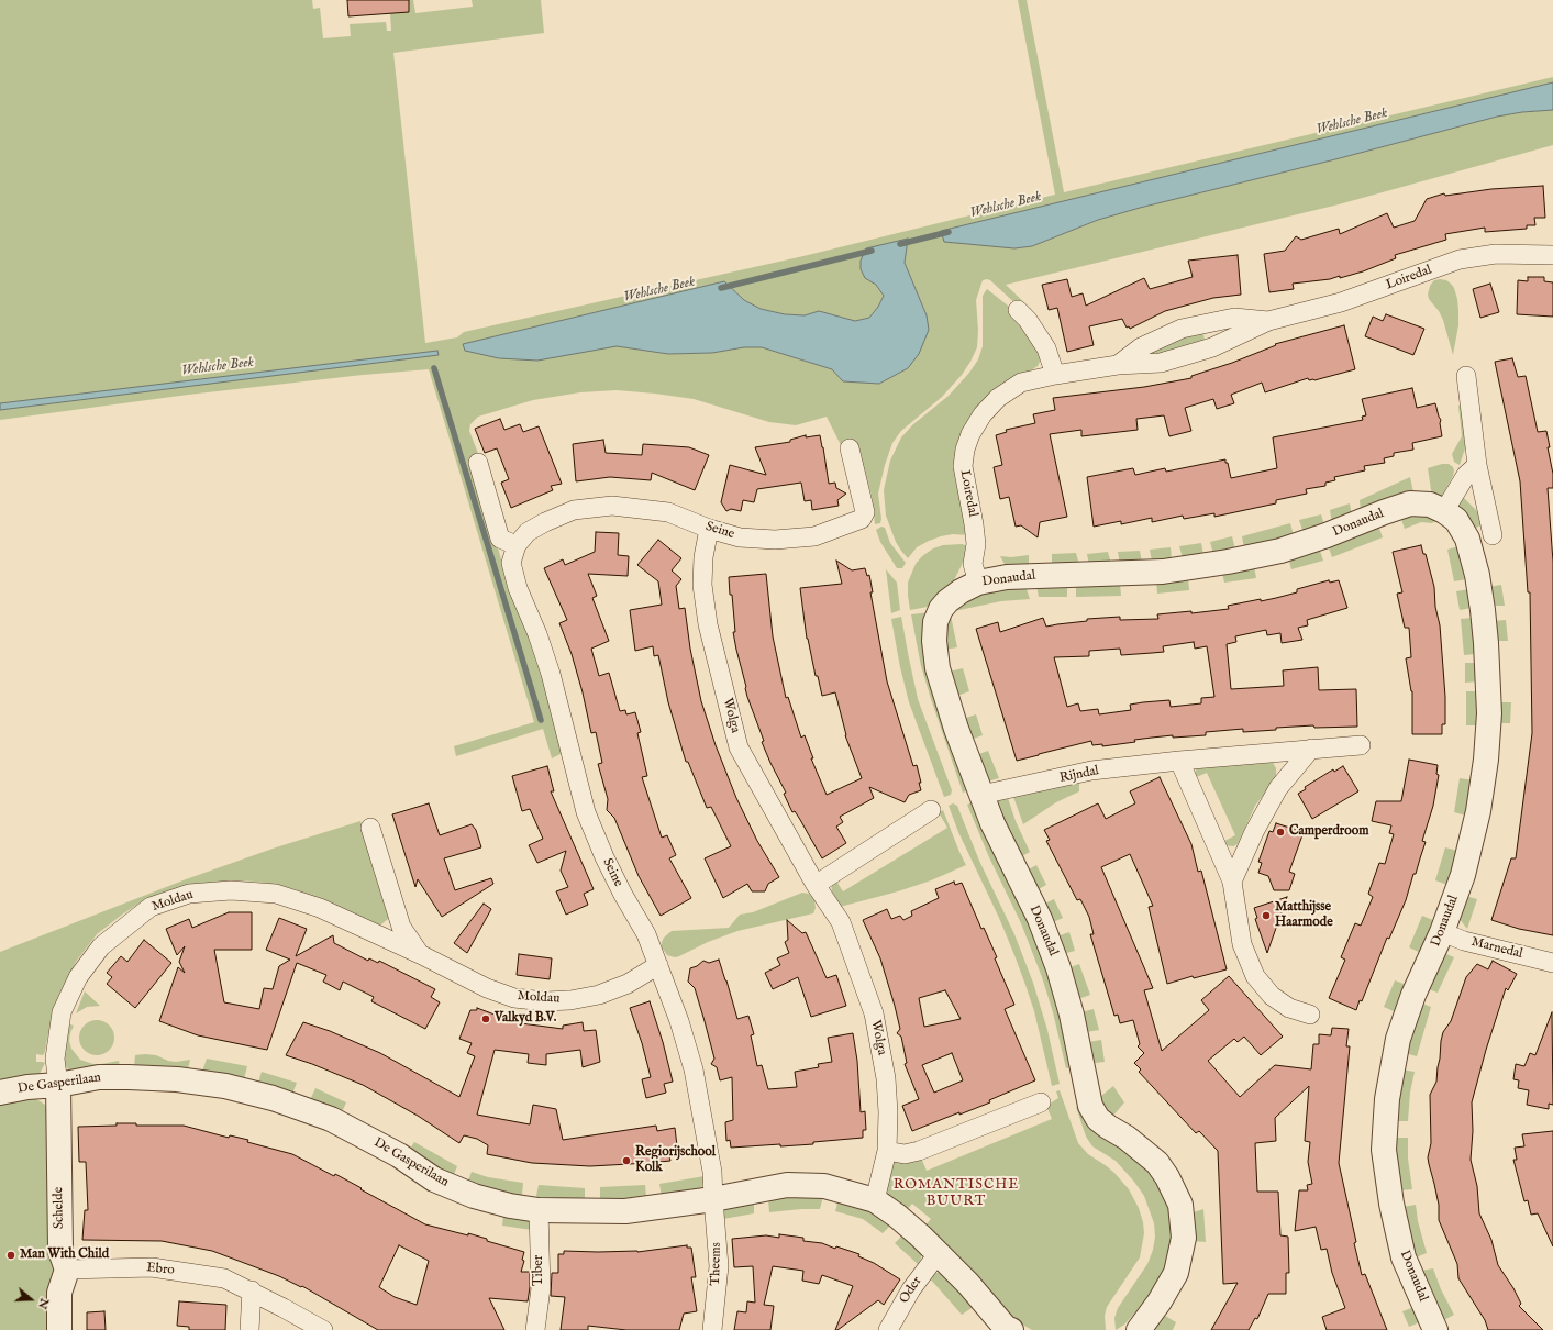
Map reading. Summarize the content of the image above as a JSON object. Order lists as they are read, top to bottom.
{
  "streets": {
    "street": [
      "Loiredal",
      "Donaudal",
      "Seine",
      "Wolga",
      "Rijndal",
      "Moldau",
      "Marnedal",
      "De Gasperilaan",
      "Schelde",
      "Theems",
      "Ebro",
      "Tiber",
      "Oder"
    ]
  },
  "crossings": [
    ["Loiredal", "Donaudal"],
    ["Donaudal", "Rijndal"],
    ["Donaudal", "Marnedal"],
    ["Seine", "Wolga"],
    ["Seine", "Moldau"],
    ["Seine", "De Gasperilaan"],
    ["Seine", "Theems"],
    ["Wolga", "De Gasperilaan"],
    ["Moldau", "De Gasperilaan"],
    ["Moldau", "Schelde"],
    ["De Gasperilaan", "Schelde"],
    ["De Gasperilaan", "Theems"],
    ["De Gasperilaan", "Tiber"],
    ["De Gasperilaan", "Oder"],
    ["Schelde", "Ebro"]
  ],
  "districts": ["ROMANTISCHE BUURT"],
  "water": ["Wehlsche Beek"],
  "places": [
    "Camperdroom",
    "Matthijsse Haarmode",
    "Valkyd B.V.",
    "Regiorijschool Kolk",
    "Man With Child"
  ],
  "north": "right"
}
